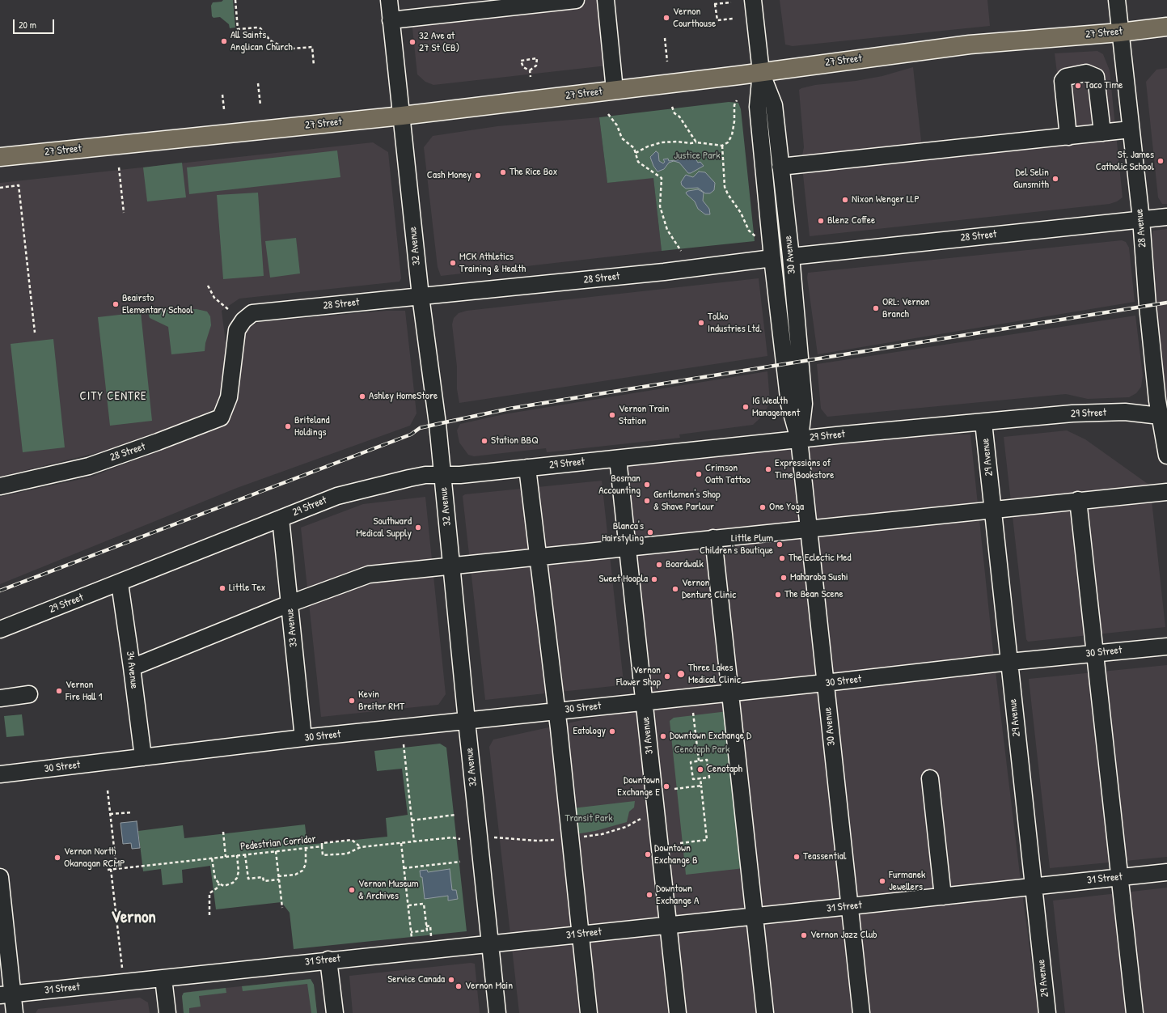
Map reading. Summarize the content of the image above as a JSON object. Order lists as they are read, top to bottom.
{
  "streets": {
    "main road": ["27 Street"],
    "street": [
      "28 Avenue",
      "28 Street",
      "32 Avenue",
      "30 Avenue",
      "29 Street",
      "29 Avenue",
      "33 Avenue",
      "30 Street",
      "34 Avenue",
      "31 Avenue",
      "31 Street"
    ],
    "path": ["Pedestrian Corridor"]
  },
  "crossings": [
    ["27 Street", "28 Avenue"],
    ["27 Street", "32 Avenue"],
    ["27 Street", "30 Avenue"],
    ["28 Avenue", "28 Street"],
    ["28 Avenue", "29 Street"],
    ["28 Street", "32 Avenue"],
    ["28 Street", "30 Avenue"],
    ["32 Avenue", "29 Street"],
    ["32 Avenue", "30 Street"],
    ["32 Avenue", "31 Street"],
    ["30 Avenue", "29 Street"],
    ["30 Avenue", "30 Street"],
    ["30 Avenue", "31 Street"],
    ["29 Street", "29 Avenue"],
    ["29 Street", "33 Avenue"],
    ["29 Street", "34 Avenue"],
    ["29 Street", "31 Avenue"],
    ["29 Avenue", "30 Street"],
    ["29 Avenue", "31 Street"],
    ["33 Avenue", "30 Street"],
    ["30 Street", "34 Avenue"],
    ["30 Street", "31 Avenue"],
    ["31 Avenue", "31 Street"]
  ],
  "districts": ["CITY CENTRE", "Vernon"],
  "parks": ["Justice Park", "Cenotaph Park", "Transit Park"],
  "places": [
    "Vernon Courthouse",
    "All Saints Anglican Church",
    "32 Ave at 27 St (EB)",
    "Taco Time",
    "St. James Catholic School",
    "The Rice Box",
    "Cash Money",
    "Del Selin Gunsmith",
    "Nixon Wenger LLP",
    "Blenz Coffee",
    "MCK Athletics Training & Health",
    "Beairsto Elementary School",
    "ORL: Vernon Branch",
    "Tolko Industries Ltd.",
    "Ashley HomeStore",
    "IG Wealth Management",
    "Vernon Train Station",
    "Briteland Holdings",
    "Station BBQ",
    "Expressions of Time Bookstore",
    "Crimson Oath Tattoo",
    "Bosman Accounting",
    "Gentlemen's Shop & Shave Parlour",
    "One Yoga",
    "Southward Medical Supply",
    "Blanca's Hairstyling",
    "Little Plum Children's Boutique",
    "The Eclectic Med",
    "Boardwalk",
    "Maharoba Sushi",
    "Sweet Hoopla",
    "Little Tex",
    "Vernon Denture Clinic",
    "The Bean Scene",
    "Three Lakes Medical Clinic",
    "Vernon Flower Shop",
    "Vernon Fire Hall 1",
    "Kevin Breiter RMT",
    "Eatology",
    "Downtown Exchange D",
    "Cenotaph",
    "Downtown Exchange E",
    "Downtown Exchange B",
    "Teassential",
    "Vernon North Okanagan RCMP",
    "Furmanek Jewellers",
    "Vernon Museum & Archives",
    "Downtown Exchange A",
    "Vernon Jazz Club",
    "Service Canada",
    "Vernon Main"
  ],
  "scale_bar": "20 m"
}
